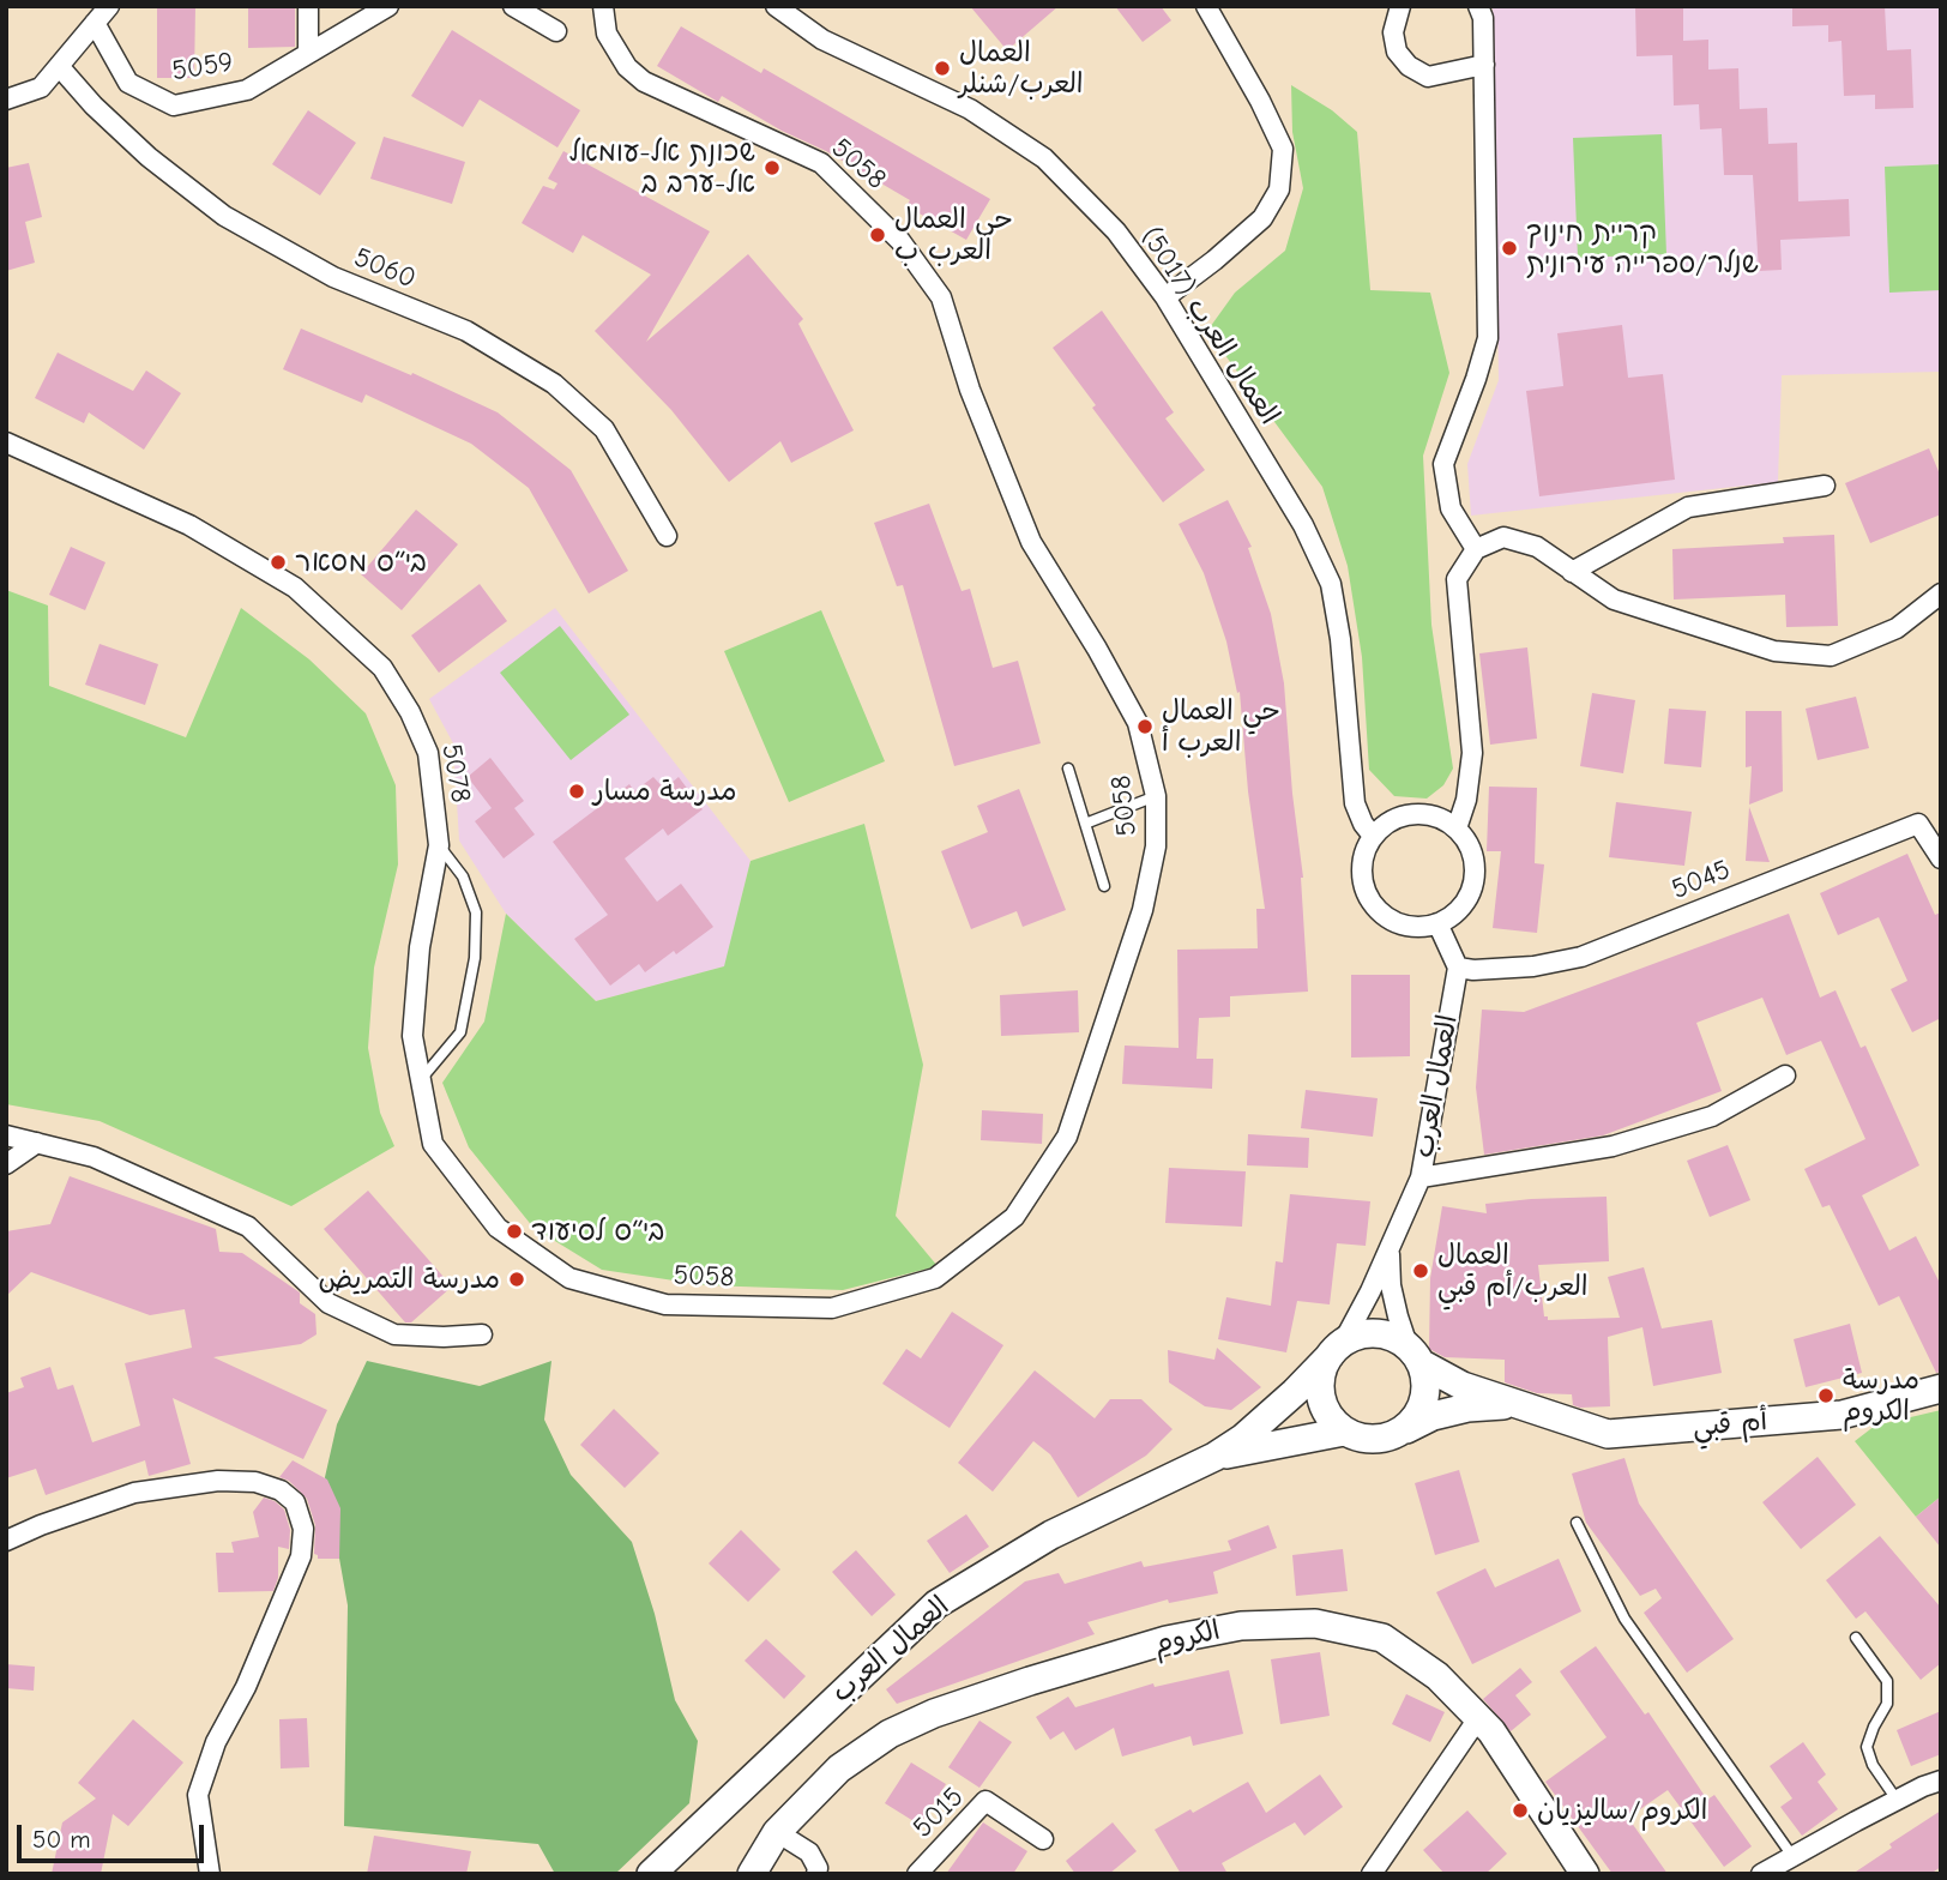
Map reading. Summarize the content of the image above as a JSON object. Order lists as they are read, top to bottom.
{
  "streets": {
    "street": [
      "5059",
      "5058",
      "5060",
      "العمال العرب (5017)",
      "5078",
      "5045",
      "العمال العرب",
      "أم قبي",
      "الكروم",
      "5015"
    ]
  },
  "crossings": [
    ["5058", "5078"],
    ["5045", "العمال العرب"],
    ["العمال العرب", "أم قبي"]
  ],
  "places": [
    "العمال العرب/شنلر",
    "שכונת אל-עומאל אל-ערב ב",
    "حي العمال العرب ب",
    "קריית חינוך שנלר/ספרייה עירונית",
    "בי״ס מסאר",
    "حي العمال العرب أ",
    "مدرسة مسار",
    "בי״ס לסיעוד",
    "العمال العرب/أم قبي",
    "مدرسة التمريض",
    "مدرسة الكروم",
    "الكروم/ساليزيان"
  ],
  "scale_bar": "50 m"
}
